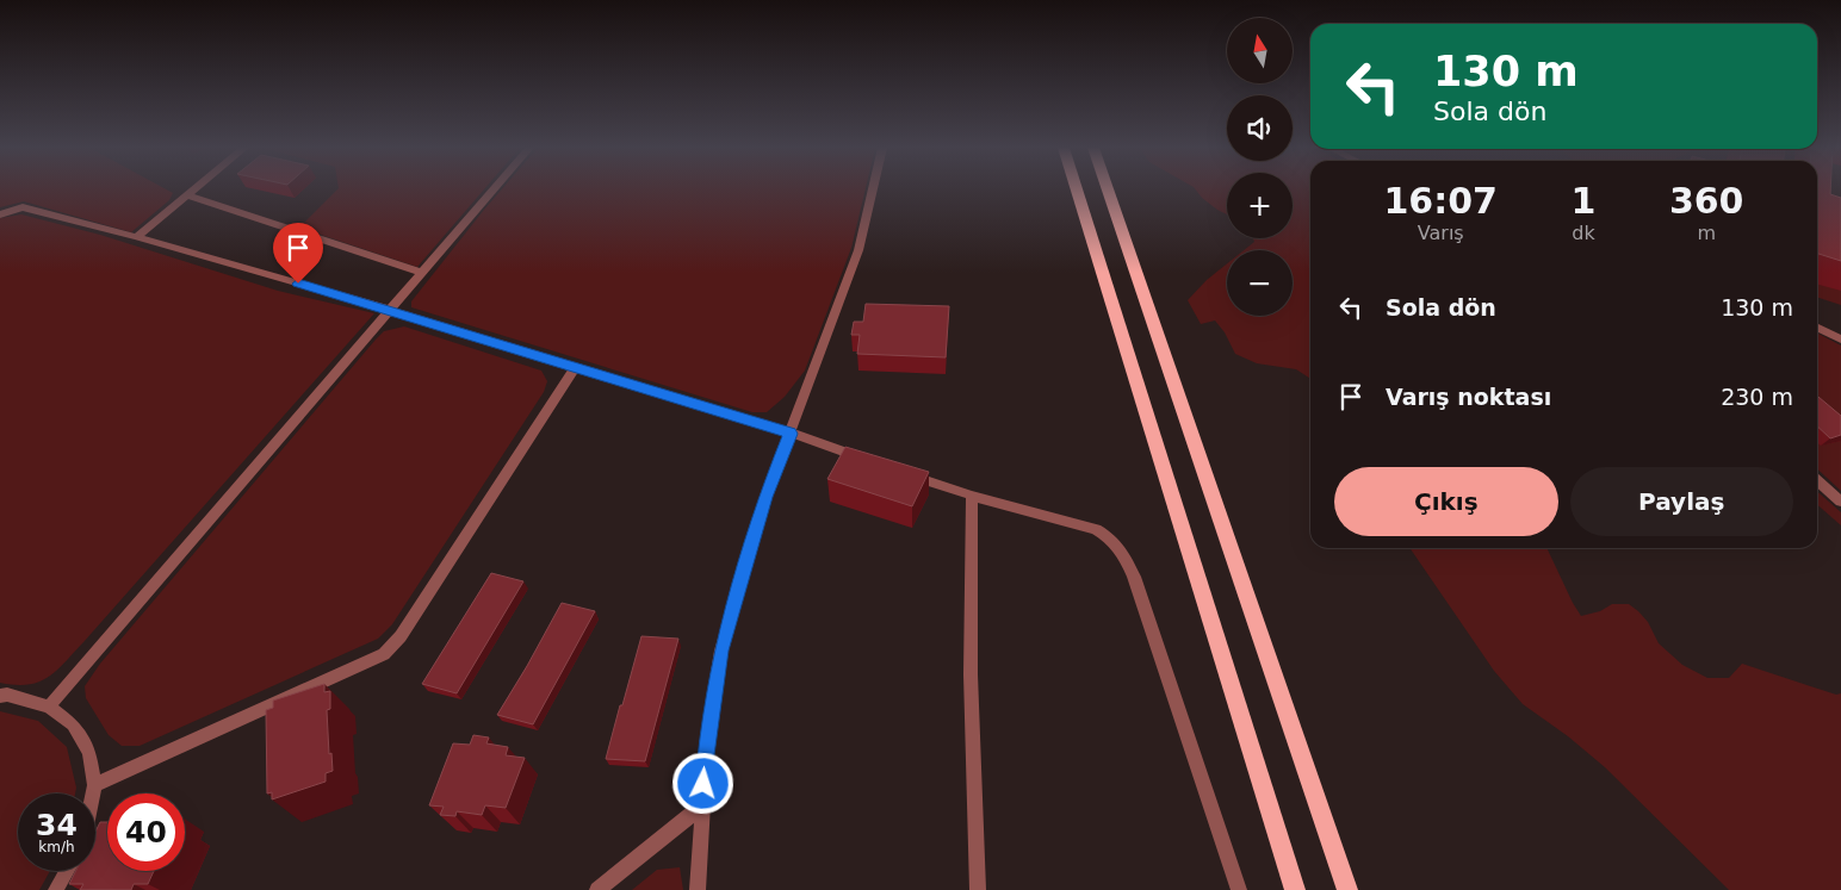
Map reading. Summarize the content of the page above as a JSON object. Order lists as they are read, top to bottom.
{
  "north": "top",
  "page": {
    "map_buttons": ["+", "−"],
    "turn": ["130 m", "Sola dön"],
    "eta": [
      "16:07",
      "Varış",
      "1",
      "dk",
      "360",
      "m"
    ],
    "list": [
      {
        "name": "Sola dön",
        "value": "130 m"
      },
      {
        "name": "Varış noktası",
        "value": "230 m"
      }
    ],
    "buttons": ["Çıkış", "Paylaş"],
    "speed": "34 km/h",
    "limit": "40"
  }
}
